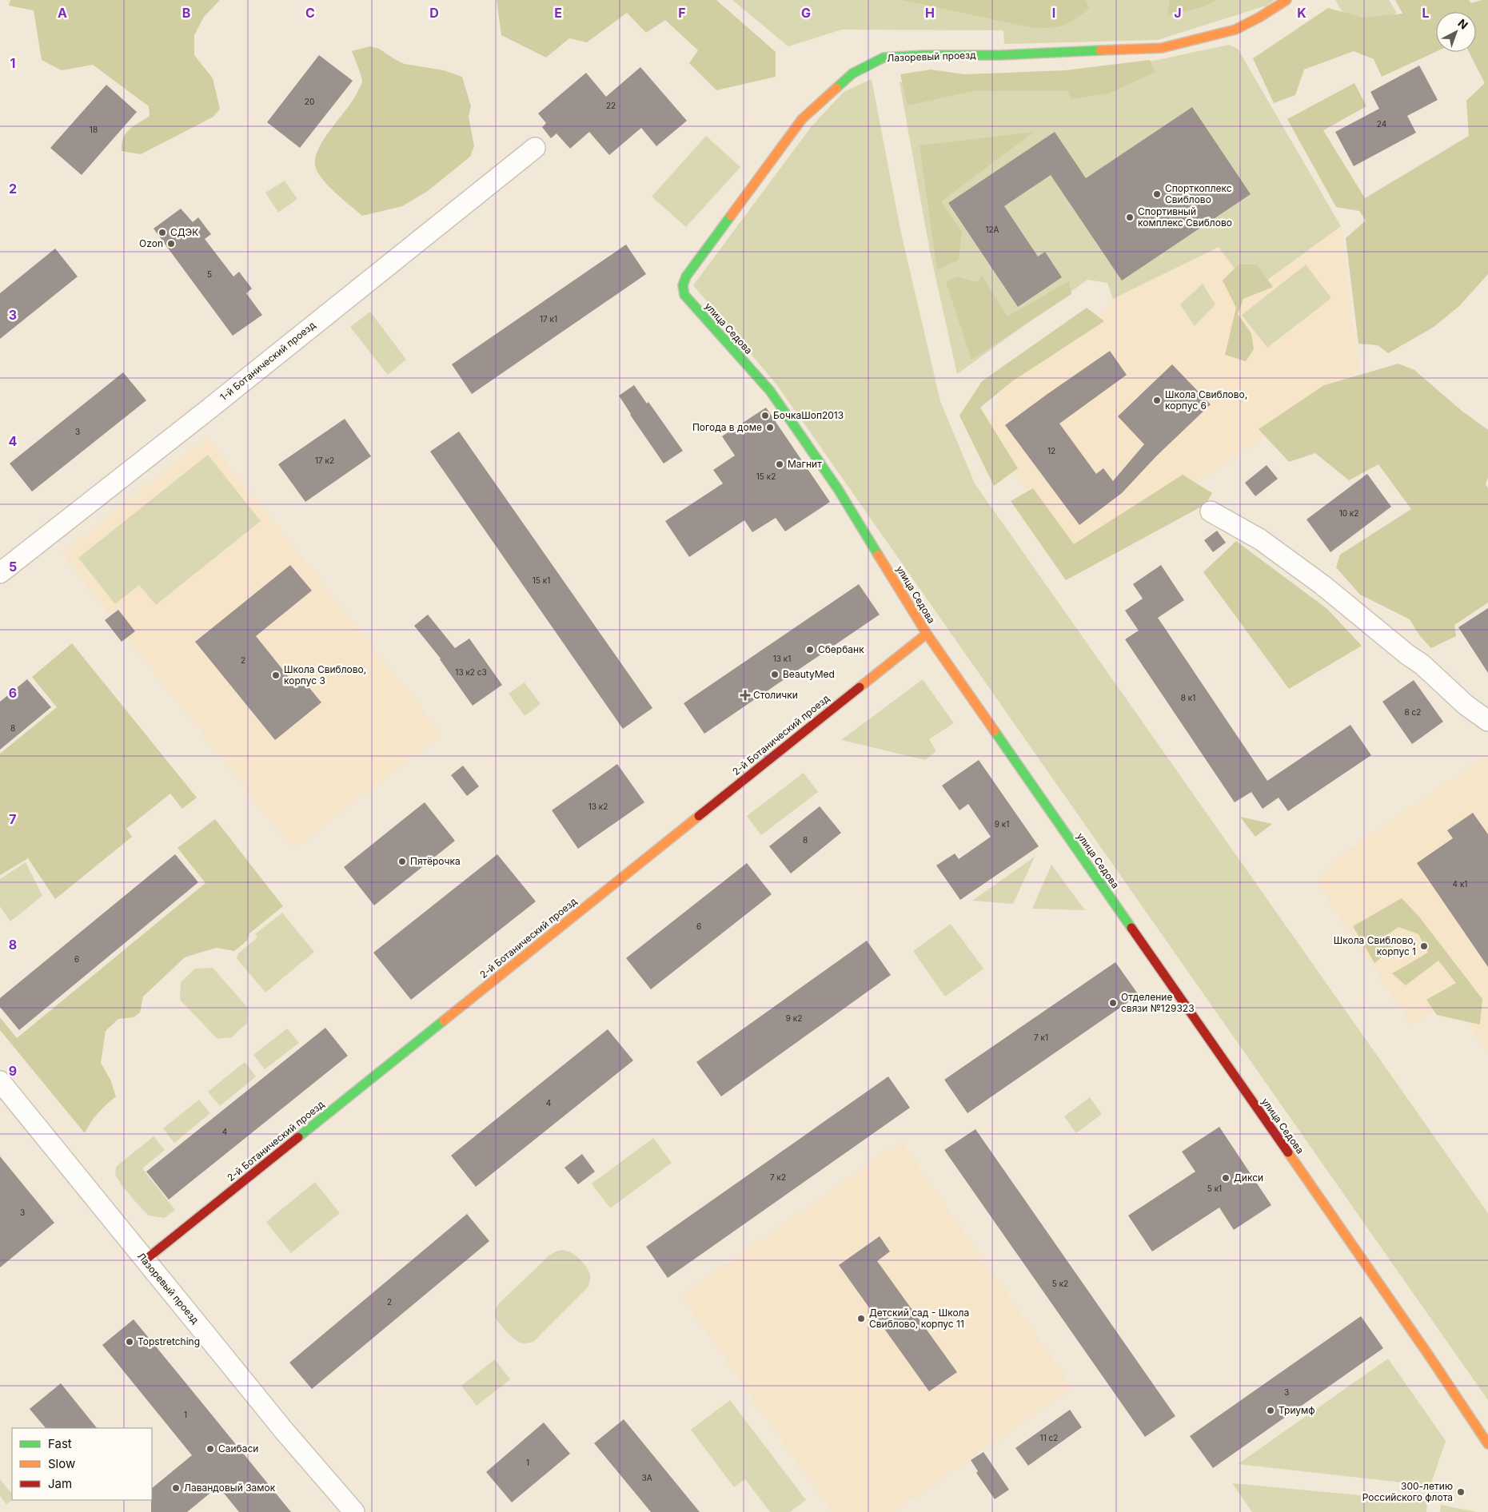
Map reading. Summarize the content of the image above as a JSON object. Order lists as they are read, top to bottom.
{
  "streets": {
    "street": [
      "Лазоревый проезд",
      "улица Седова",
      "1-й Ботанический проезд",
      "2-й Ботанический проезд"
    ]
  },
  "crossings": [
    ["Лазоревый проезд", "улица Седова"],
    ["Лазоревый проезд", "2-й Ботанический проезд"],
    ["улица Седова", "2-й Ботанический проезд"]
  ],
  "places": {
    "other": [
      "Спорткоплекс Свиблово",
      "Спортивный комплекс Свиблово",
      "СДЭК",
      "Ozon",
      "Школа Свиблово, корпус 6",
      "БочкаШоп2013",
      "Погода в доме",
      "Магнит",
      "Сбербанк",
      "BeautyMed",
      "Школа Свиблово, корпус 3",
      "Пятёрочка",
      "Школа Свиблово, корпус 1",
      "Отделение связи №129323",
      "Дикси",
      "Детский сад - Школа Свиблово, корпус 11",
      "Topstretching",
      "Триумф",
      "Саибаси",
      "Лавандовый Замок",
      "300-летию Российского флота"
    ],
    "health": ["Столички"]
  },
  "house_numbers": [
    "20",
    "22",
    "24",
    "18",
    "12А",
    "5",
    "17 к1",
    "3",
    "12",
    "17 к2",
    "15 к2",
    "10 к2",
    "15 к1",
    "13 к1",
    "2",
    "13 к2 с3",
    "8 к1",
    "8 с2",
    "8",
    "13 к2",
    "9 к1",
    "8",
    "4 к1",
    "6",
    "6",
    "9 к2",
    "7 к1",
    "4",
    "4",
    "7 к2",
    "5 к1",
    "3",
    "5 к2",
    "2",
    "3",
    "1",
    "11 с2",
    "1",
    "3А"
  ],
  "legend": ["Fast", "Slow", "Jam"],
  "north": "top right",
  "grid": {
    "columns": [
      "A",
      "B",
      "C",
      "D",
      "E",
      "F",
      "G",
      "H",
      "I",
      "J",
      "K",
      "L"
    ],
    "rows": [
      "1",
      "2",
      "3",
      "4",
      "5",
      "6",
      "7",
      "8",
      "9"
    ]
  }
}
